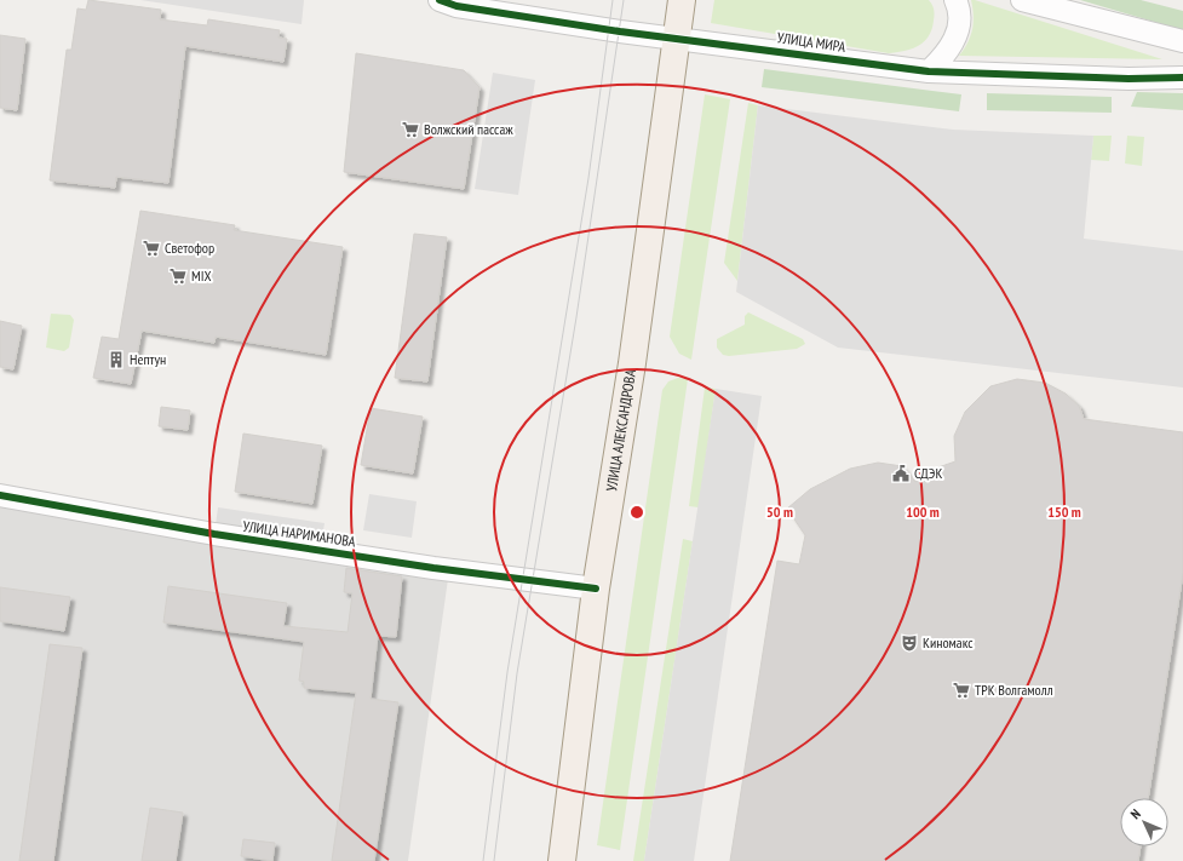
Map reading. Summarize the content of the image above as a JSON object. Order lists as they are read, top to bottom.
{
  "streets": {
    "main road": ["УЛИЦА АЛЕКСАНДРОВА"],
    "street": ["УЛИЦА МИРА", "УЛИЦА НАРИМАНОВА"]
  },
  "crossings": [
    ["УЛИЦА МИРА", "УЛИЦА АЛЕКСАНДРОВА"],
    ["УЛИЦА АЛЕКСАНДРОВА", "УЛИЦА НАРИМАНОВА"]
  ],
  "places": {
    "supermarket": [
      "Волжский пассаж",
      "Светофор",
      "MIX",
      "ТРК Волгамолл"
    ],
    "building": ["Нептун"],
    "public building": ["СДЭК"],
    "theatre": ["Киномакс"]
  },
  "north": "top left",
  "rings": ["50 m", "100 m", "150 m"]
}
